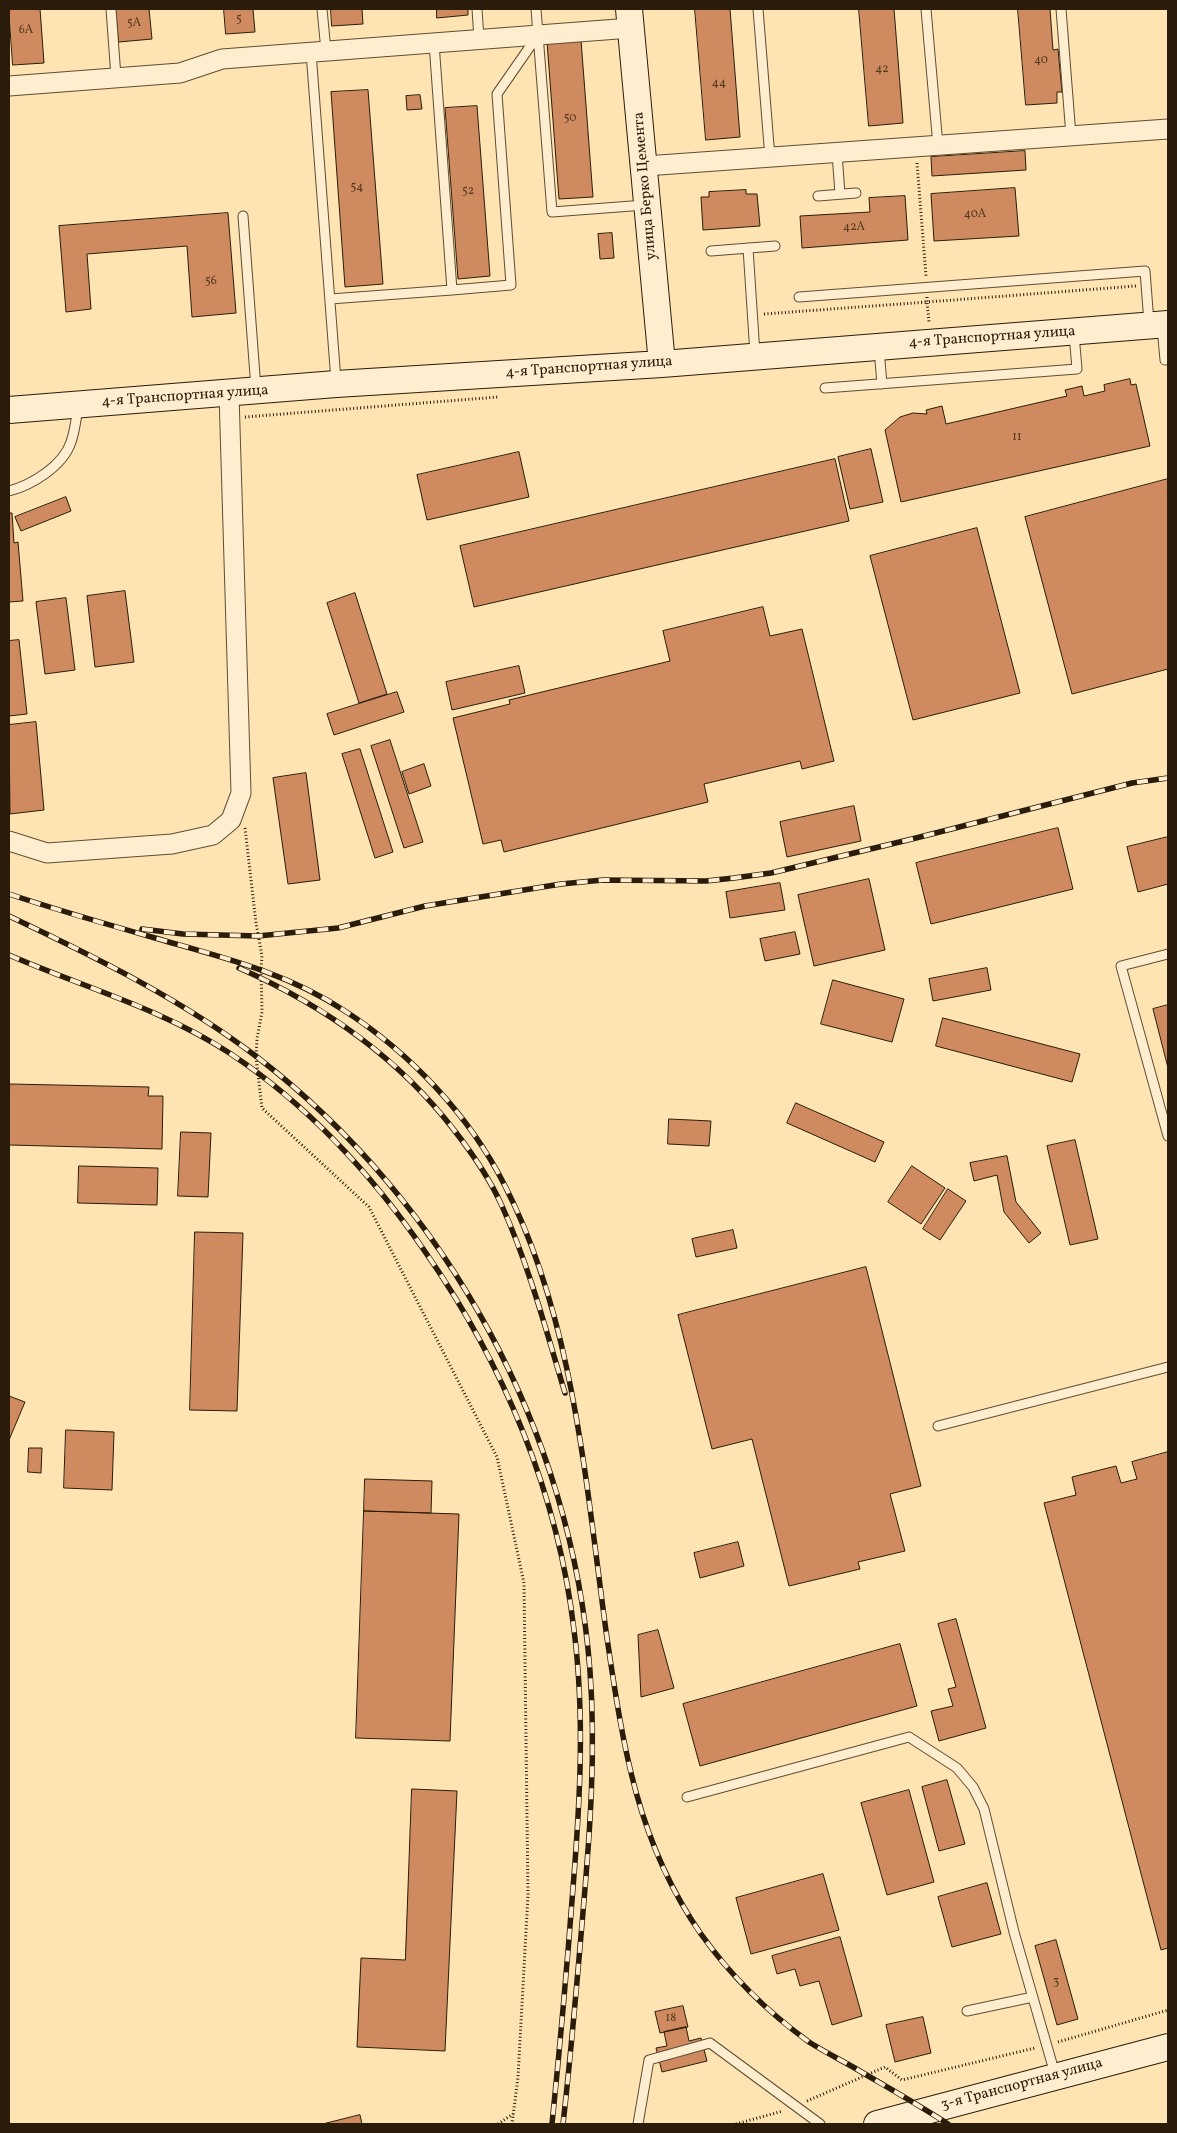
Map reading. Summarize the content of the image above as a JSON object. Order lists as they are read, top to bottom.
{
  "streets": {
    "main road": ["улица Берко Цемента", "4-я Транспортная улица", "3-я Транспортная улица"]
  },
  "crossings": [
    ["улица Берко Цемента", "4-я Транспортная улица"]
  ],
  "house_numbers": [
    "5",
    "5А",
    "6А",
    "40",
    "42",
    "44",
    "50",
    "54",
    "52",
    "40А",
    "42А",
    "56",
    "11",
    "3",
    "18"
  ]
}
